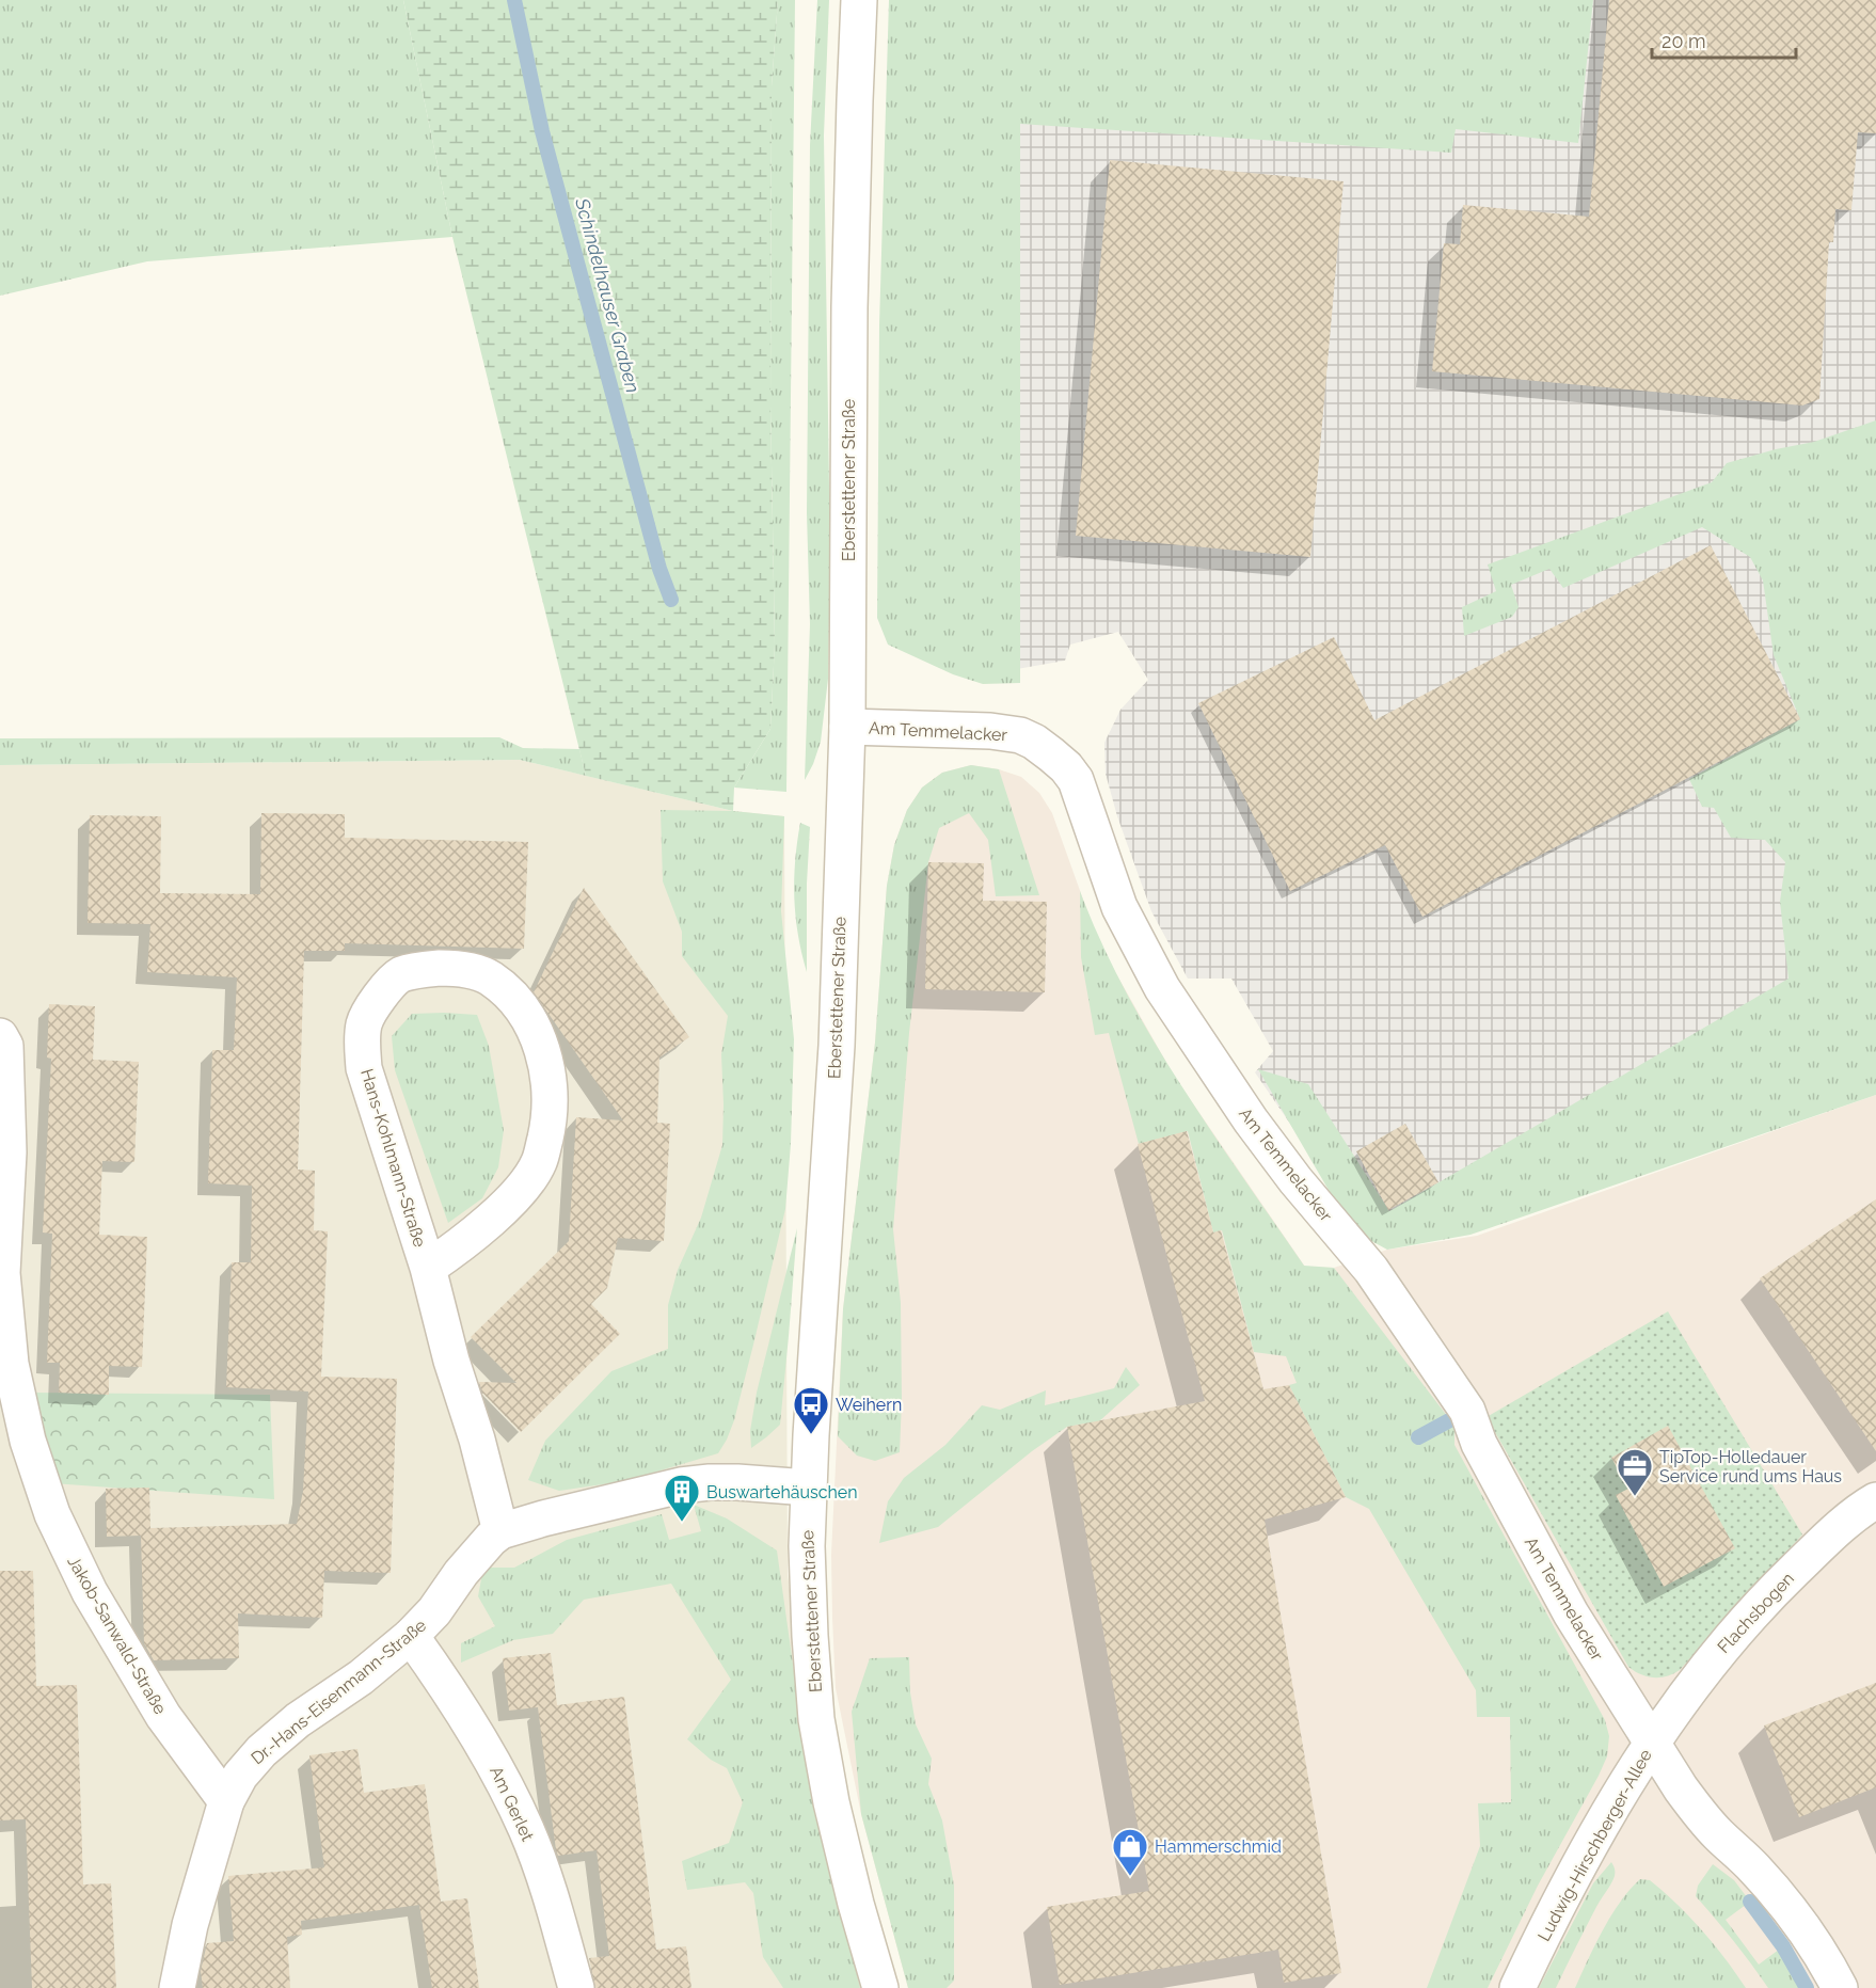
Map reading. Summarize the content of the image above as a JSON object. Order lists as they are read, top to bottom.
{
  "streets": {
    "street": [
      "Eberstettener Straße",
      "Am Temmelacker",
      "Hans-Kohlmann-Straße",
      "Flachsbogen",
      "Jakob-Sanwald-Straße",
      "Dr.-Hans-Eisenmann-Straße",
      "Am Gerlet",
      "Ludwig-Hirschberger-Allee"
    ]
  },
  "crossings": [
    ["Eberstettener Straße", "Am Temmelacker"],
    ["Eberstettener Straße", "Dr.-Hans-Eisenmann-Straße"],
    ["Am Temmelacker", "Flachsbogen"],
    ["Am Temmelacker", "Ludwig-Hirschberger-Allee"],
    ["Hans-Kohlmann-Straße", "Dr.-Hans-Eisenmann-Straße"],
    ["Flachsbogen", "Ludwig-Hirschberger-Allee"],
    ["Jakob-Sanwald-Straße", "Dr.-Hans-Eisenmann-Straße"],
    ["Dr.-Hans-Eisenmann-Straße", "Am Gerlet"]
  ],
  "water": ["Schindelhauser Graben"],
  "places": {
    "bus stop": ["Weihern"],
    "office": ["TipTop-Holledauer Service rund ums Haus"],
    "building": ["Buswartehäuschen"],
    "shop": ["Hammerschmid"]
  },
  "scale_bar": "20 m"
}
